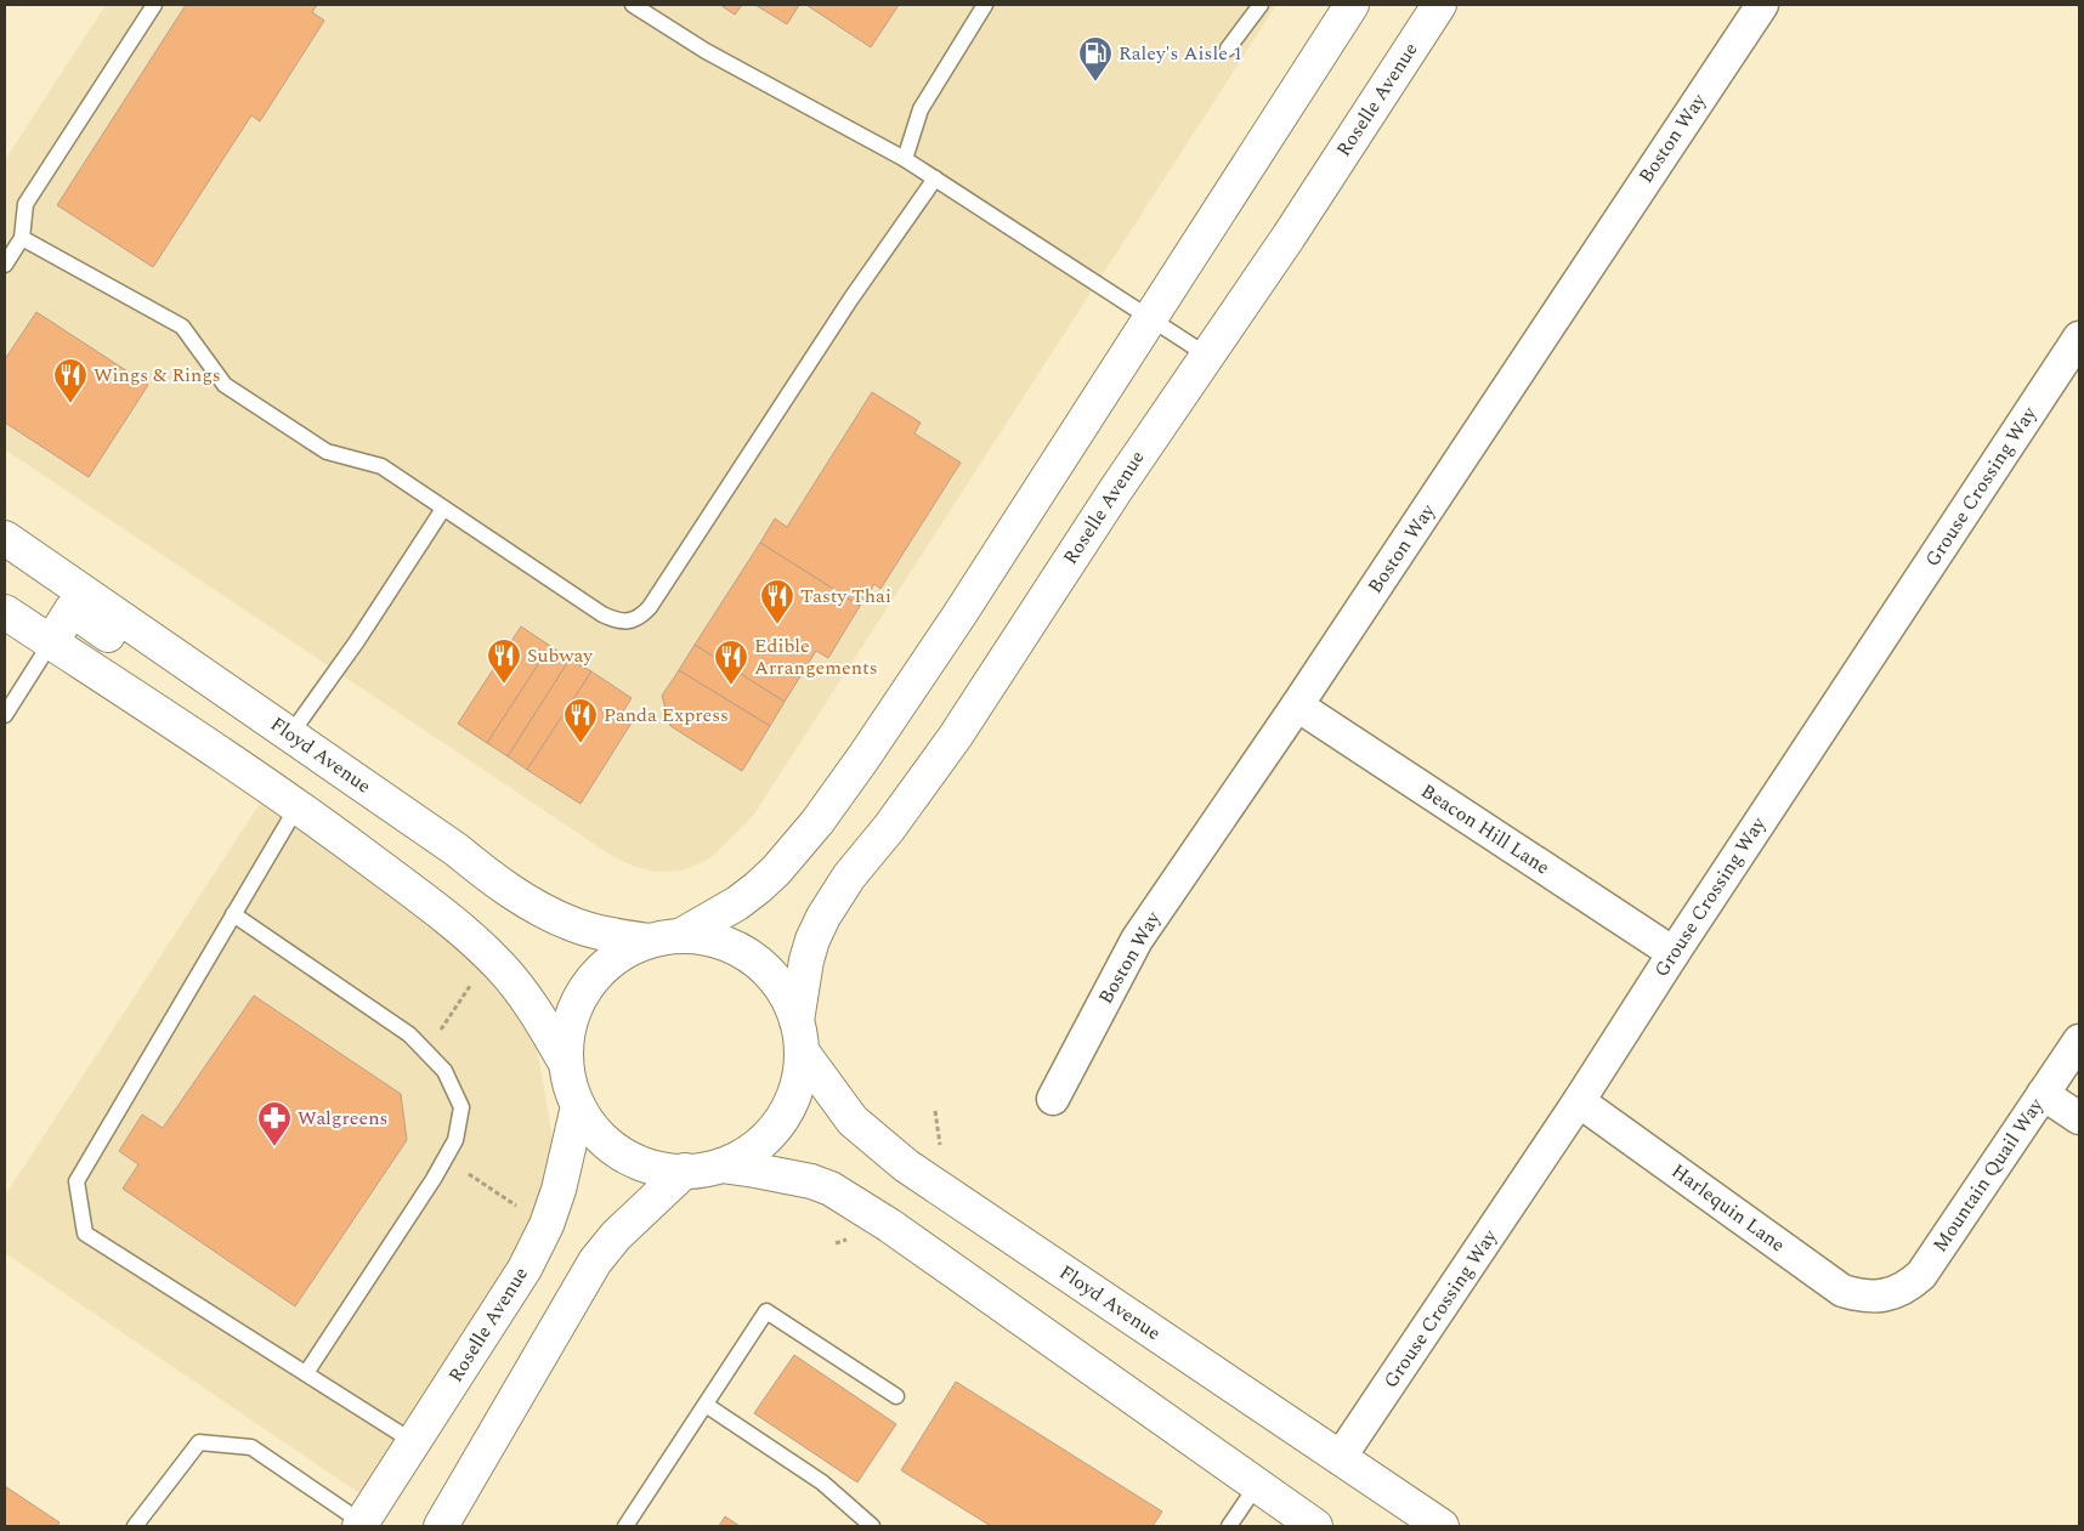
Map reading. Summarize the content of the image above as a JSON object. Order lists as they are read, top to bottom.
{
  "streets": {
    "main road": ["Roselle Avenue", "Floyd Avenue"],
    "street": [
      "Boston Way",
      "Grouse Crossing Way",
      "Beacon Hill Lane",
      "Mountain Quail Way",
      "Harlequin Lane"
    ]
  },
  "crossings": [
    ["Roselle Avenue", "Floyd Avenue"],
    ["Boston Way", "Beacon Hill Lane"],
    ["Grouse Crossing Way", "Floyd Avenue"],
    ["Grouse Crossing Way", "Beacon Hill Lane"],
    ["Grouse Crossing Way", "Harlequin Lane"],
    ["Mountain Quail Way", "Harlequin Lane"]
  ],
  "places": {
    "fuel station": ["Raley's Aisle 1"],
    "restaurant": [
      "Wings & Rings",
      "Tasty Thai",
      "Subway",
      "Edible Arrangements",
      "Panda Express"
    ],
    "pharmacy": ["Walgreens"]
  }
}
